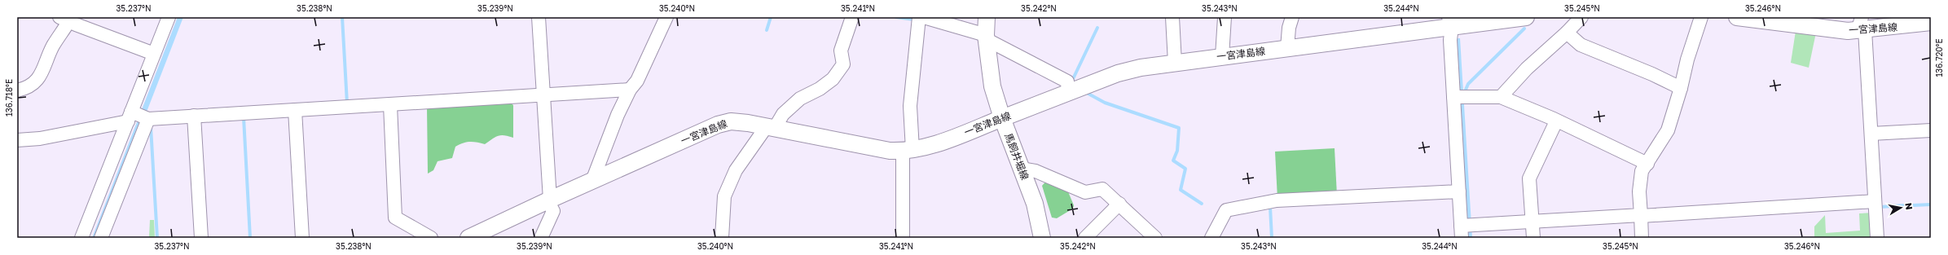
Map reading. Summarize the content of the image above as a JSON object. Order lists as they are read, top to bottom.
{
  "streets": {
    "main road": ["一宮津島線", "馬飼井堀線"]
  },
  "crossings": [
    ["一宮津島線", "馬飼井堀線"]
  ],
  "north": "right",
  "coordinates": [
    "35.237°N",
    "35.238°N",
    "35.239°N",
    "35.240°N",
    "35.241°N",
    "35.242°N",
    "35.243°N",
    "35.244°N",
    "35.245°N",
    "35.246°N",
    "136.720°E",
    "136.718°E"
  ]
}
